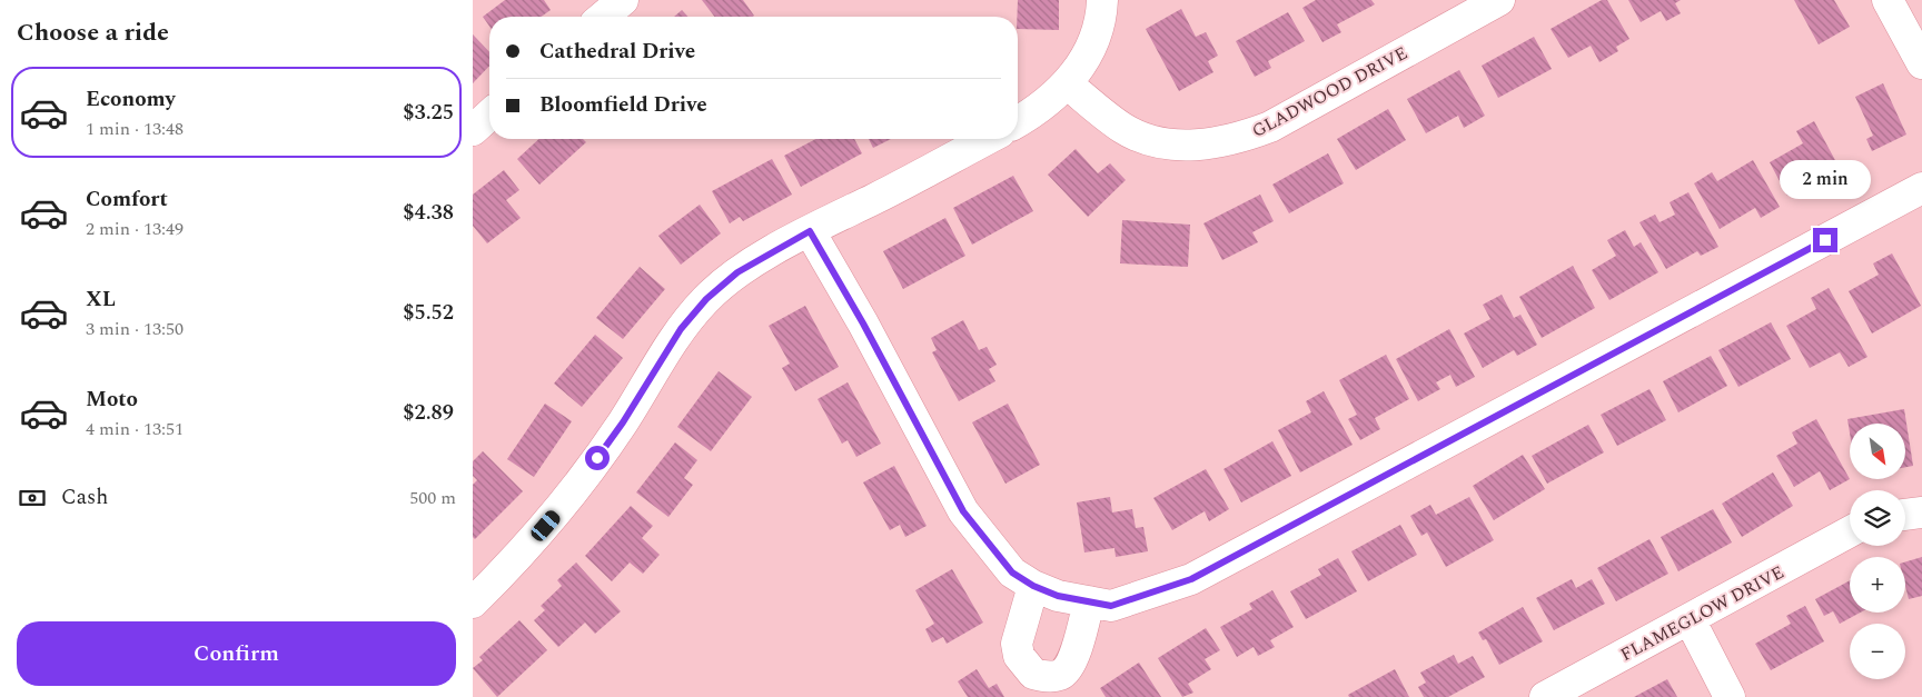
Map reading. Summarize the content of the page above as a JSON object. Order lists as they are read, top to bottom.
{
  "streets": {
    "street": ["GLADWOOD DRIVE", "FLAMEGLOW DRIVE"]
  },
  "north": "bottom right",
  "page": {
    "heading": "Choose a ride",
    "banner": ["Cathedral Drive", "Bloomfield Drive"],
    "list": [
      {
        "name": "Economy",
        "note": "1 min · 13:48",
        "value": "$3.25"
      },
      {
        "name": "Comfort",
        "note": "2 min · 13:49",
        "value": "$4.38"
      },
      {
        "name": "XL",
        "note": "3 min · 13:50",
        "value": "$5.52"
      },
      {
        "name": "Moto",
        "note": "4 min · 13:51",
        "value": "$2.89"
      }
    ],
    "bubble": "2 min",
    "map_buttons": ["+", "−"],
    "pay": ["Cash", "500 m"],
    "buttons": "Confirm"
  }
}
